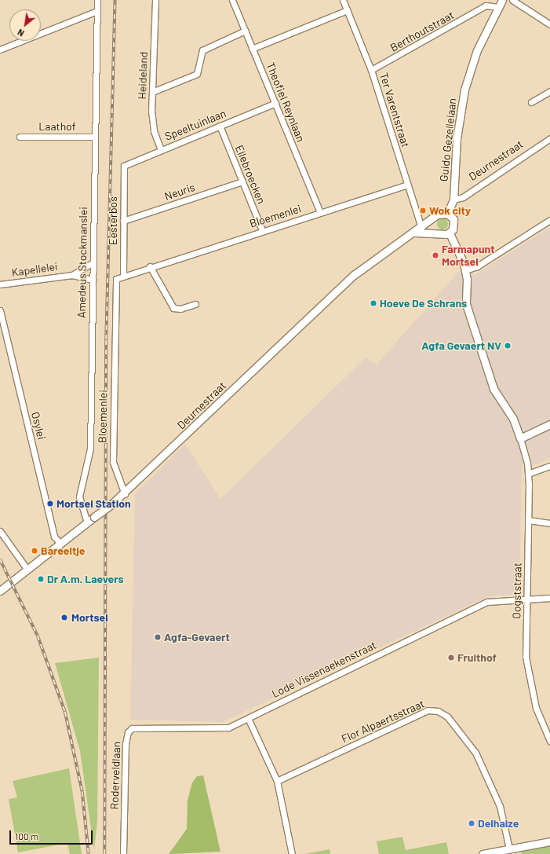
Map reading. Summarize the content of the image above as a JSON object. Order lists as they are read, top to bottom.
{
  "streets": {
    "street": [
      "Berthoutstraat",
      "Heideland",
      "Theofiel Reynlaan",
      "Ter Varentstraat",
      "Speeltuinlaan",
      "Laathof",
      "Guido Gezellelaan",
      "Deurnestraat",
      "Ellebroecken",
      "Neuris",
      "Bloemenlei",
      "Eesterbos",
      "Amedeus Stockmanslei",
      "Kapellelei",
      "Osylei",
      "Oogststraat",
      "Lode Vissenaekenstraat",
      "Flor Alpaertsstraat",
      "Roderveldlaan"
    ]
  },
  "crossings": [
    ["Berthoutstraat", "Ter Varentstraat"],
    ["Berthoutstraat", "Guido Gezellelaan"],
    ["Heideland", "Speeltuinlaan"],
    ["Theofiel Reynlaan", "Speeltuinlaan"],
    ["Theofiel Reynlaan", "Bloemenlei"],
    ["Ter Varentstraat", "Deurnestraat"],
    ["Ter Varentstraat", "Bloemenlei"],
    ["Speeltuinlaan", "Ellebroecken"],
    ["Speeltuinlaan", "Eesterbos"],
    ["Laathof", "Amedeus Stockmanslei"],
    ["Guido Gezellelaan", "Deurnestraat"],
    ["Deurnestraat", "Bloemenlei"],
    ["Deurnestraat", "Amedeus Stockmanslei"],
    ["Deurnestraat", "Osylei"],
    ["Ellebroecken", "Neuris"],
    ["Ellebroecken", "Bloemenlei"],
    ["Neuris", "Eesterbos"],
    ["Bloemenlei", "Eesterbos"],
    ["Amedeus Stockmanslei", "Kapellelei"],
    ["Oogststraat", "Lode Vissenaekenstraat"],
    ["Lode Vissenaekenstraat", "Roderveldlaan"]
  ],
  "places": [
    "Wok city",
    "Farmapunt Mortsel",
    "Hoeve De Schrans",
    "Agfa Gevaert NV",
    "Mortsel Station",
    "Bareeltje",
    "Dr A.m. Laevers",
    "Mortsel",
    "Agfa-Gevaert",
    "Fruithof",
    "Delhaize"
  ],
  "scale_bar": "100 m",
  "north": "bottom left"
}
